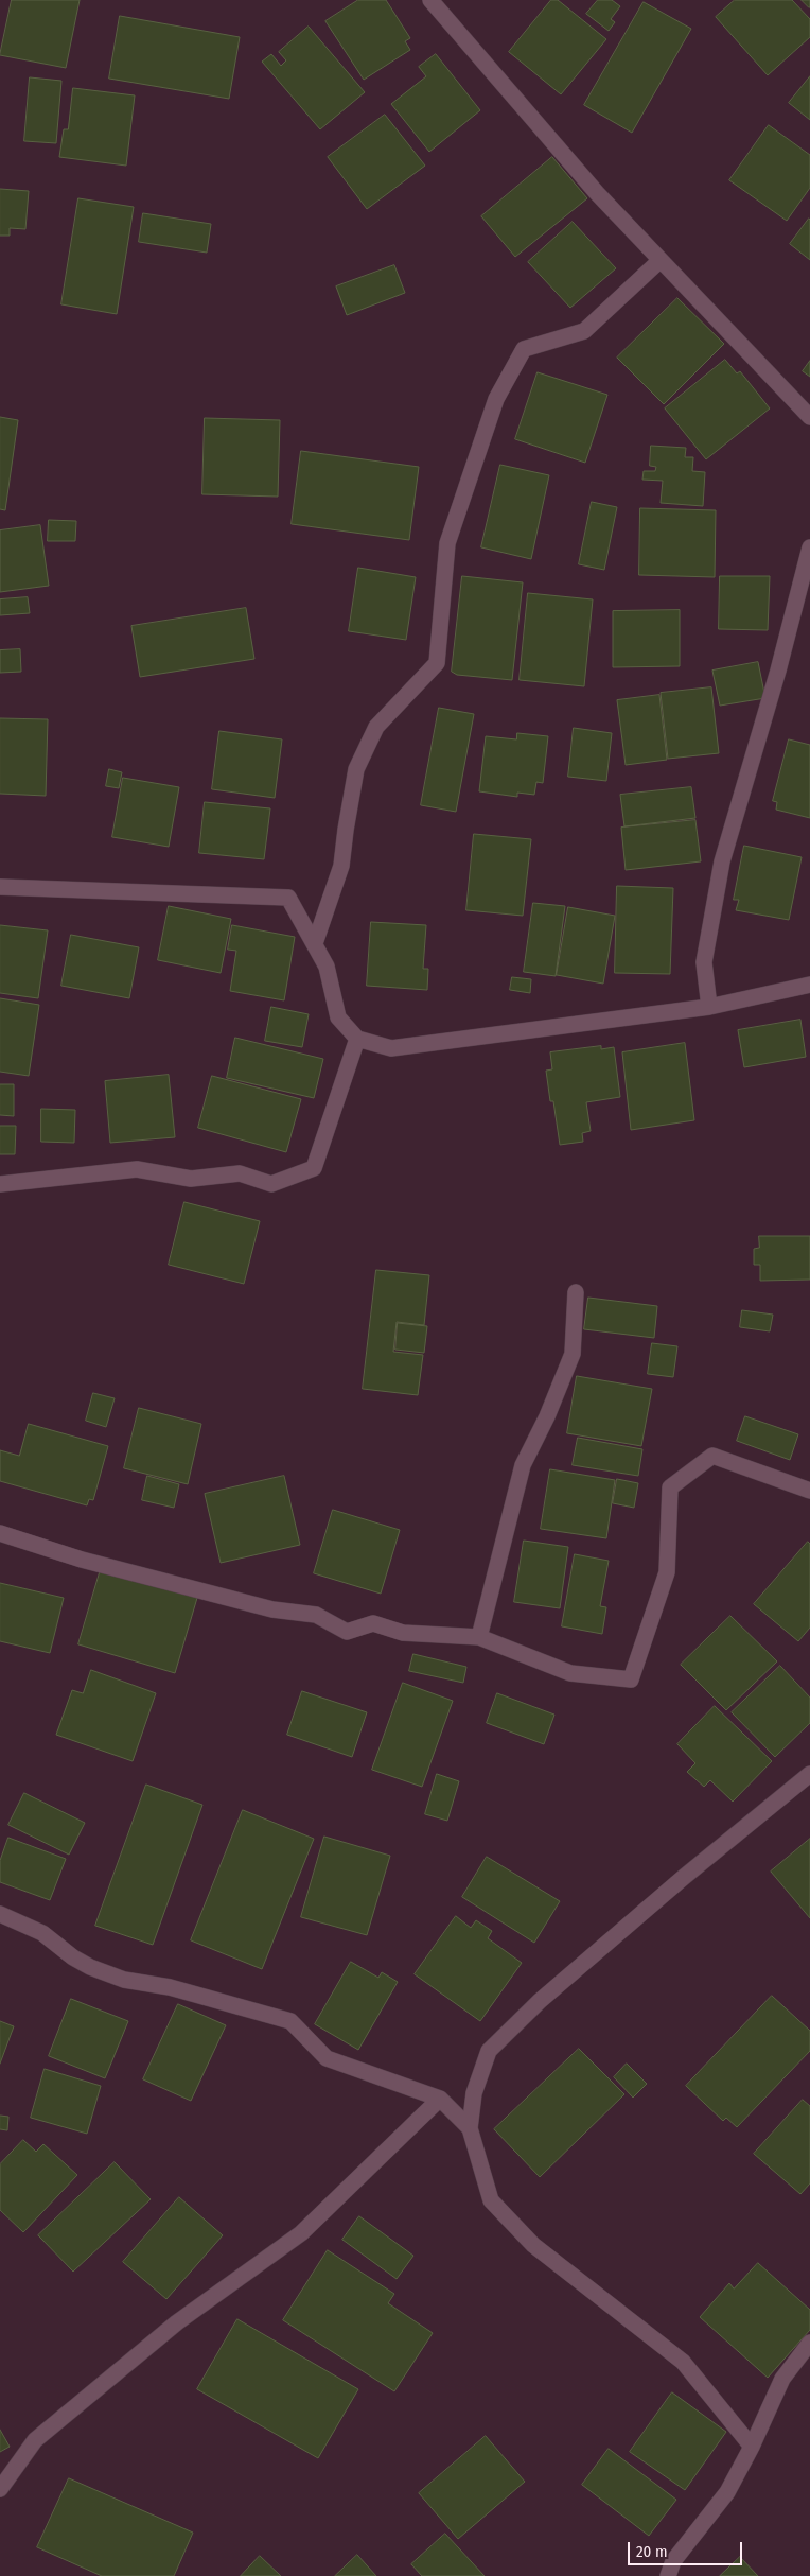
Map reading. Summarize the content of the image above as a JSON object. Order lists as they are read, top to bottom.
{
  "scale_bar": "20 m"
}
